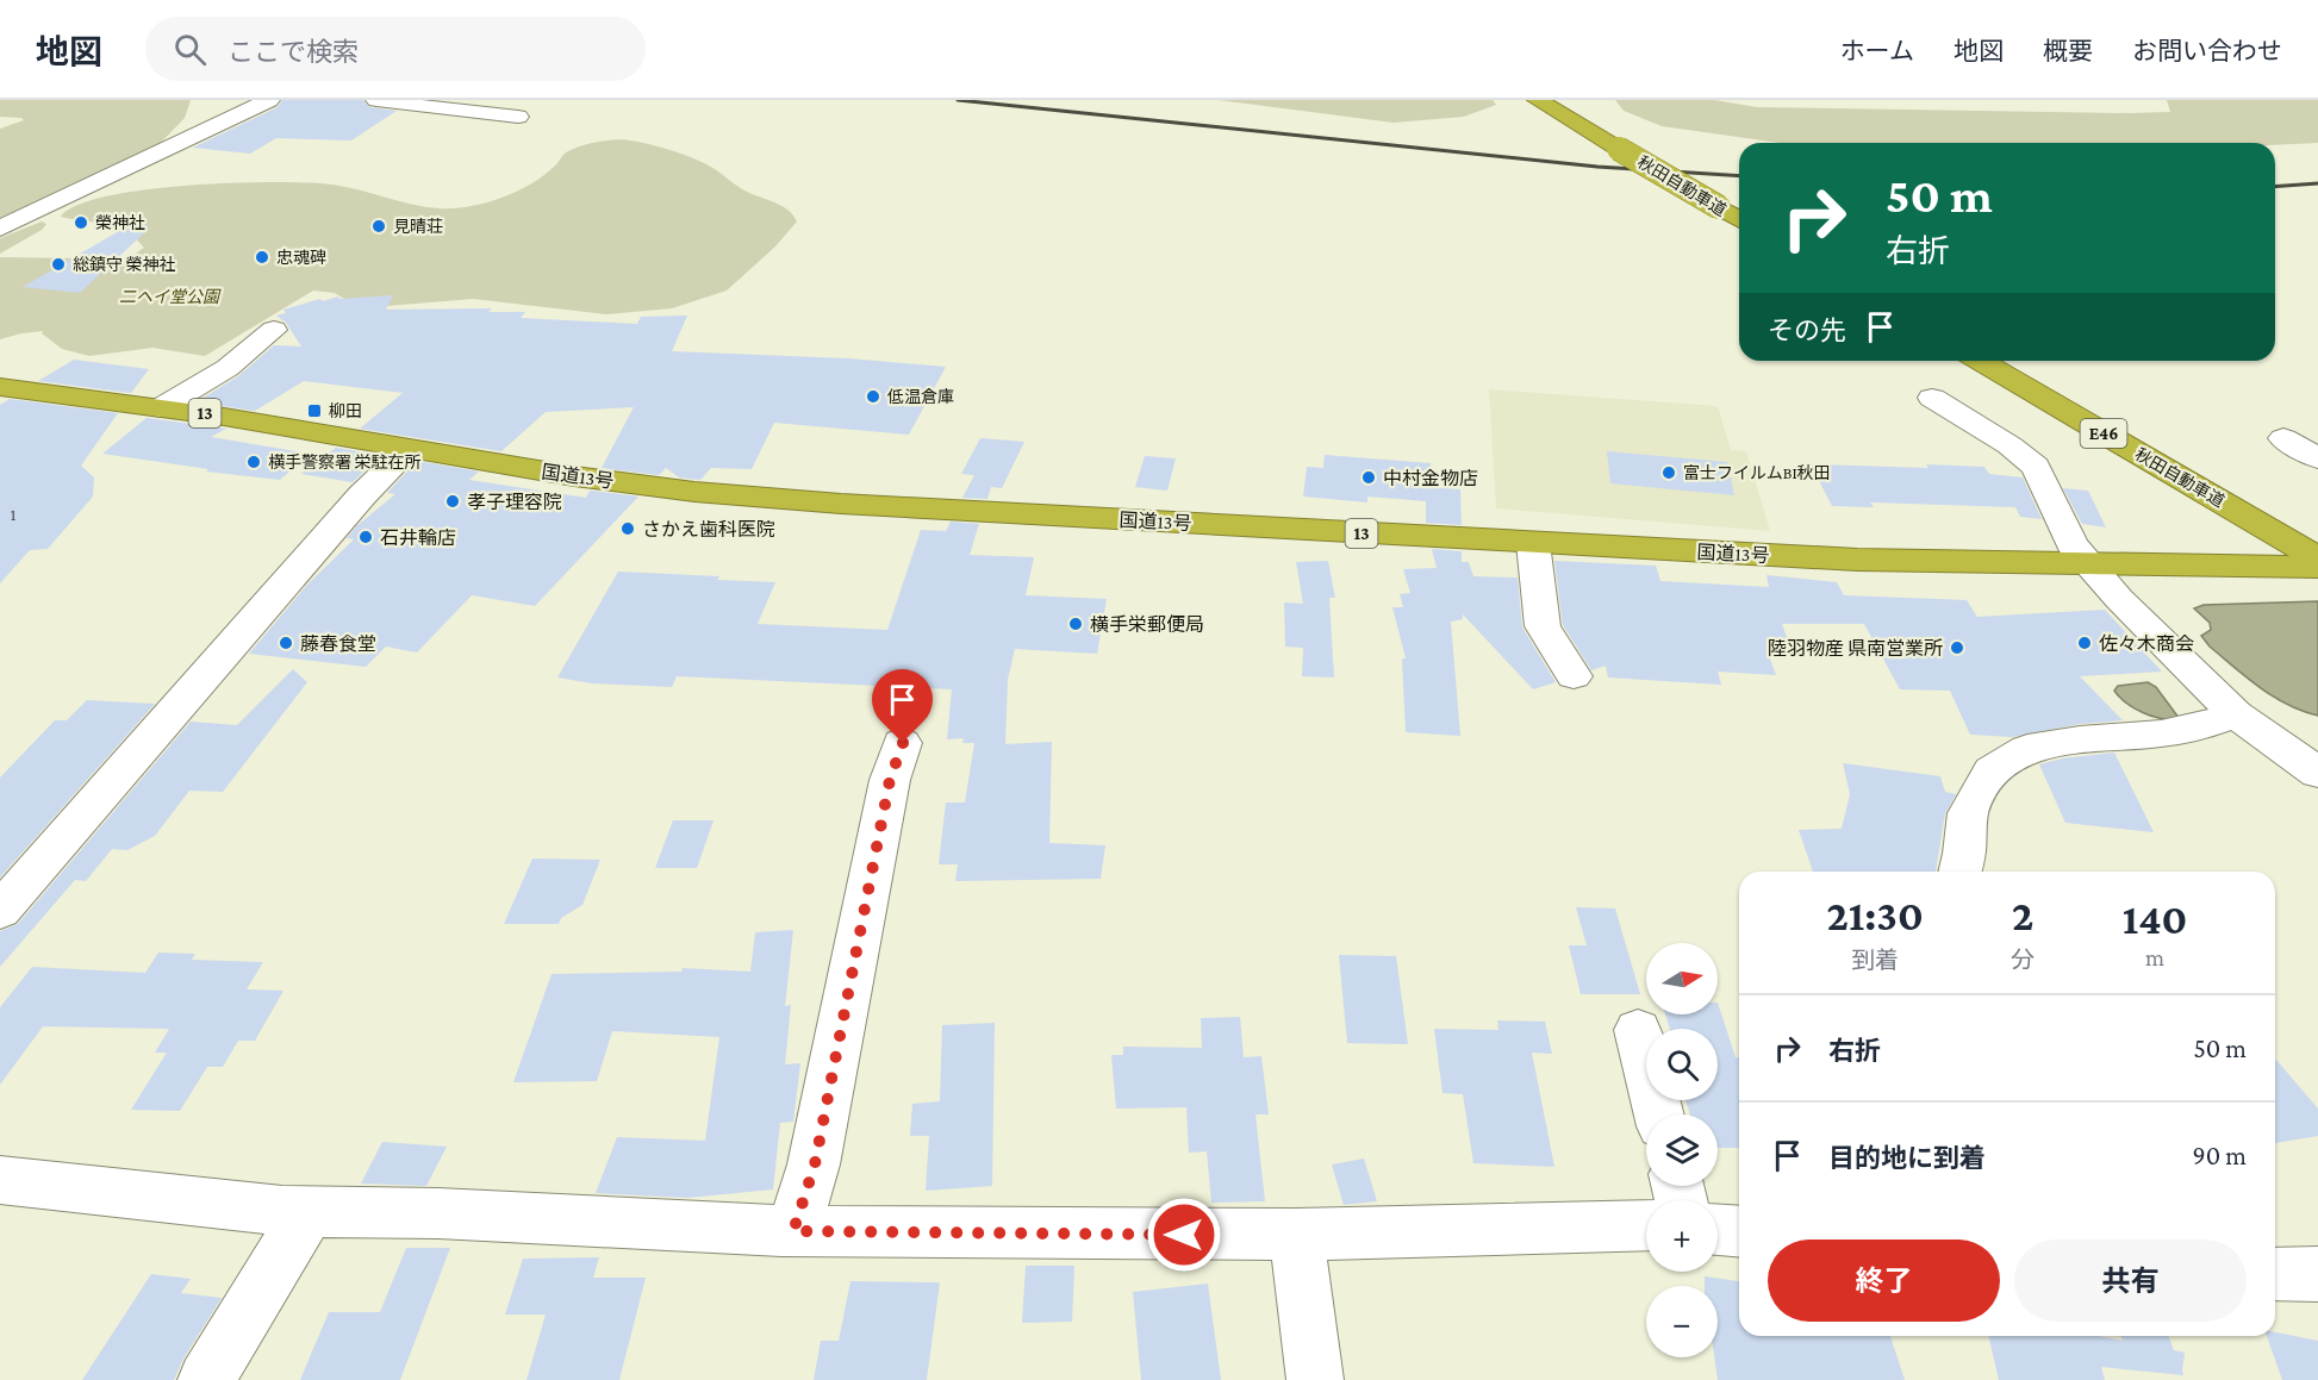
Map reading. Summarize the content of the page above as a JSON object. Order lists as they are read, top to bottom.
{
  "streets": {
    "highway": [
      "秋田自動車道",
      "13",
      "E46",
      "国道13号"
    ]
  },
  "parks": ["二ヘイ堂公園"],
  "places": {
    "other": [
      "榮神社",
      "見晴荘",
      "忠魂碑",
      "総鎮守 榮神社",
      "低温倉庫",
      "横手警察署 栄駐在所",
      "富士フイルムBI秋田",
      "中村金物店",
      "孝子理容院",
      "さかえ歯科医院",
      "石井輪店",
      "横手栄郵便局",
      "藤春食堂",
      "佐々木商会",
      "陸羽物産 県南営業所"
    ],
    "transit": ["柳田"]
  },
  "house_numbers": ["1"],
  "north": "right",
  "page": {
    "header": "地図",
    "search": "ここで検索",
    "nav": [
      "ホーム",
      "地図",
      "概要",
      "お問い合わせ"
    ],
    "turn": ["50 m", "右折"],
    "then": "その先",
    "eta": [
      "21:30",
      "到着",
      "2",
      "分",
      "140",
      "m"
    ],
    "map_buttons": ["+", "−"],
    "list": [
      {
        "name": "右折",
        "value": "50 m"
      },
      {
        "name": "目的地に到着",
        "value": "90 m"
      }
    ],
    "buttons": ["終了", "共有"]
  }
}
